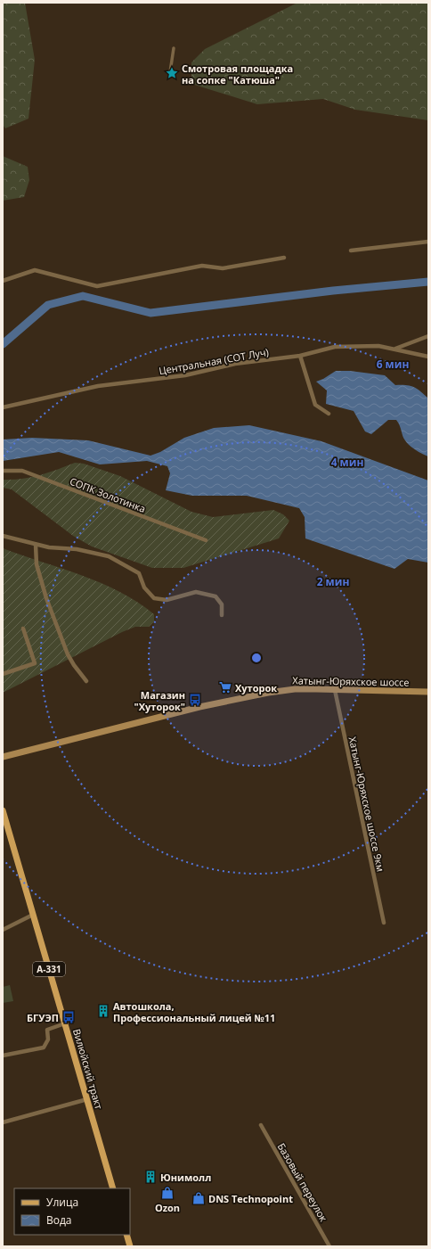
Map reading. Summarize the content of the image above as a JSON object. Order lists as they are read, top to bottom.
{
  "streets": {
    "main road": ["Хатынг-Юряхское шоссе", "А-331", "Вилюйский тракт"],
    "street": [
      "Центральная (СОТ Луч)",
      "СОПК Золотинка",
      "Хатынг-Юряхское шоссе 9км",
      "Базовый переулок"
    ]
  },
  "crossings": [
    ["Хатынг-Юряхское шоссе", "Хатынг-Юряхское шоссе 9км"]
  ],
  "places": {
    "place": ["Смотровая площадка на сопке \"Катюша\""],
    "supermarket": ["Хуторок"],
    "bus stop": ["Магазин \"Хуторок\"", "БГУЭП"],
    "building": ["Автошкола, Профессиональный лицей №11", "Юнимолл"],
    "shop": ["Ozon", "DNS Technopoint"]
  },
  "legend": ["Улица", "Вода"],
  "rings": ["6 мин", "4 мин", "2 мин"]
}
